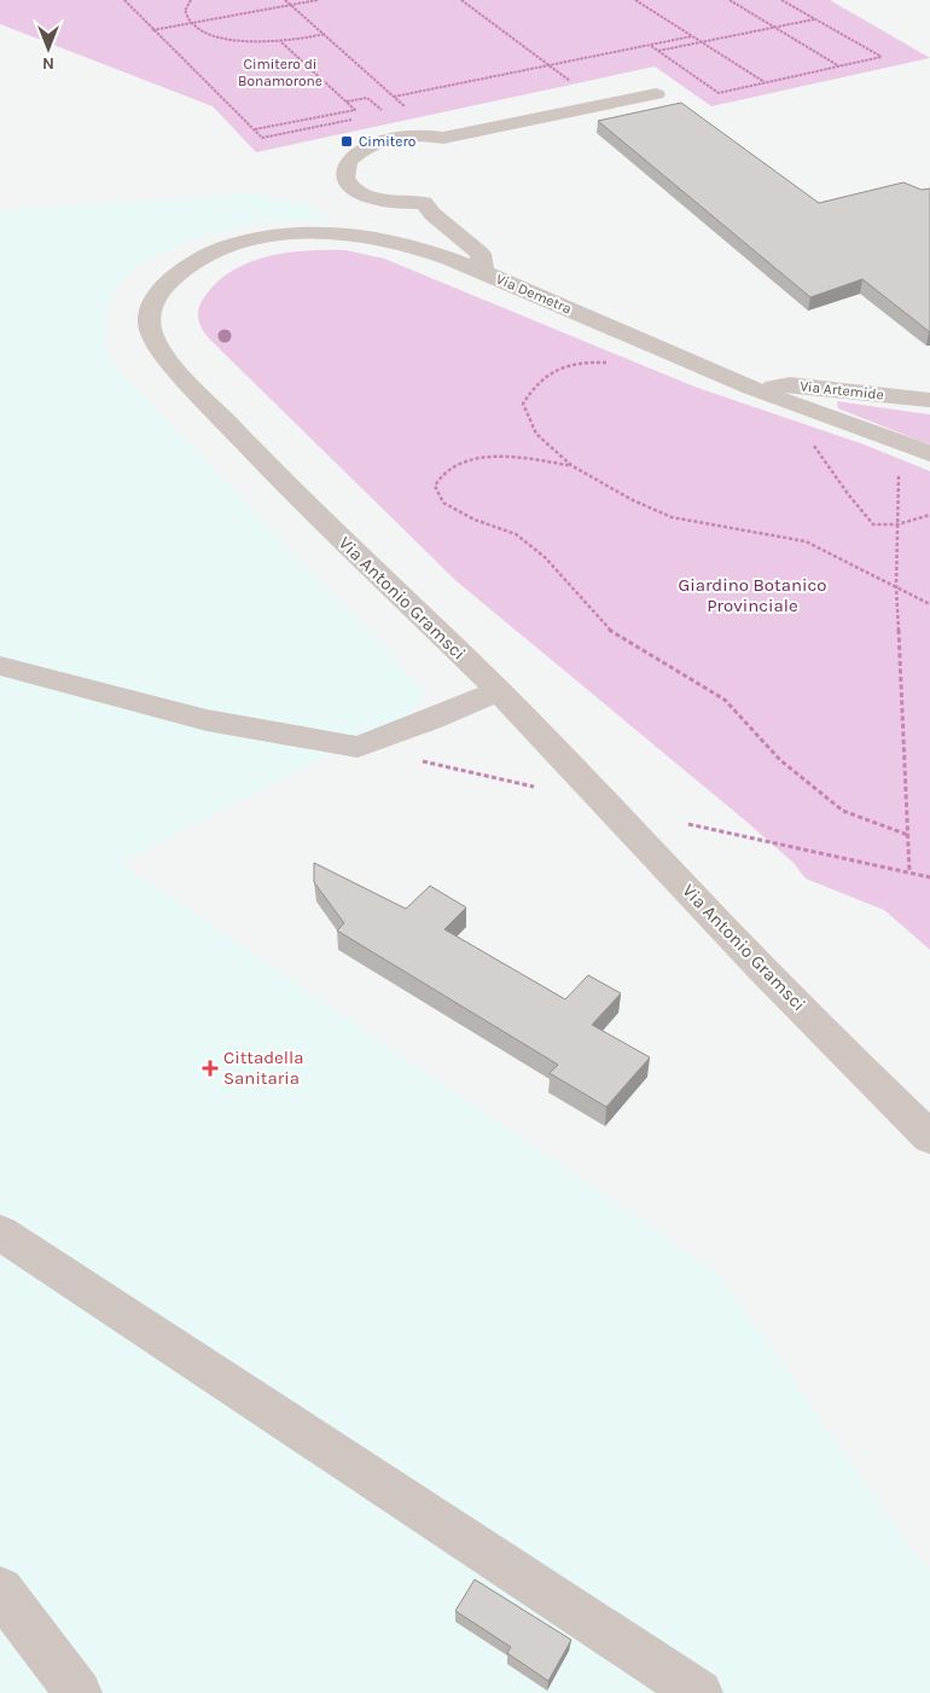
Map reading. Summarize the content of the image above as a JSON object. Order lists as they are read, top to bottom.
{
  "streets": {
    "street": ["Via Demetra", "Via Artemide", "Via Antonio Gramsci"]
  },
  "crossings": [
    ["Via Demetra", "Via Artemide"],
    ["Via Demetra", "Via Antonio Gramsci"]
  ],
  "parks": ["Cimitero di Bonamorone", "Giardino Botanico Provinciale"],
  "places": {
    "transit": ["Cimitero"],
    "health": ["Cittadella Sanitaria"]
  },
  "north": "bottom"
}
